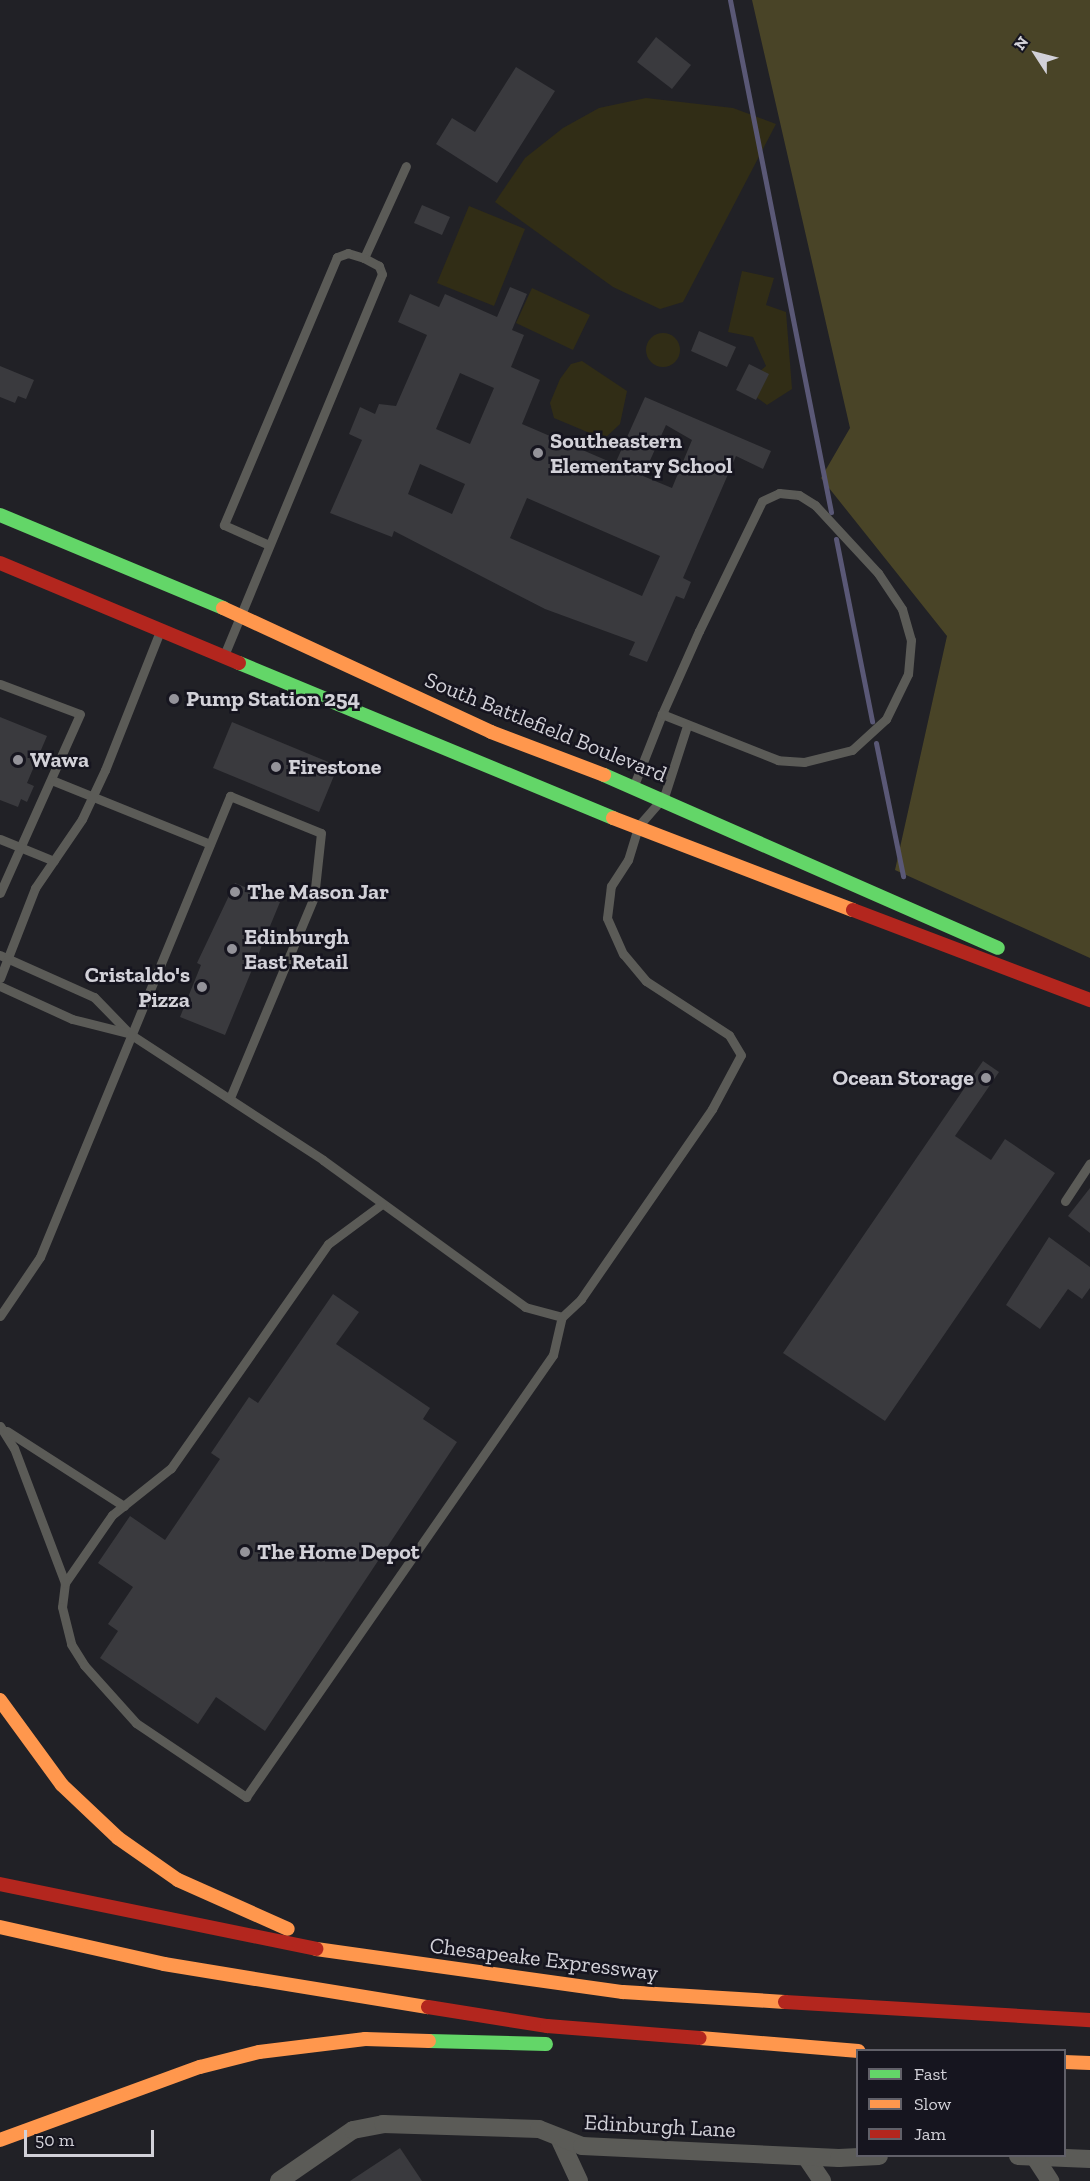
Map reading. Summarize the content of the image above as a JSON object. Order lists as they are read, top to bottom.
{
  "streets": {
    "highway": ["South Battlefield Boulevard", "Chesapeake Expressway"],
    "street": ["Edinburgh Lane"]
  },
  "places": [
    "Southeastern Elementary School",
    "Pump Station 254",
    "Wawa",
    "Firestone",
    "The Mason Jar",
    "Edinburgh East Retail",
    "Cristaldo's Pizza",
    "Ocean Storage",
    "The Home Depot"
  ],
  "legend": ["Fast", "Slow", "Jam"],
  "scale_bar": "50 m",
  "north": "top left"
}
